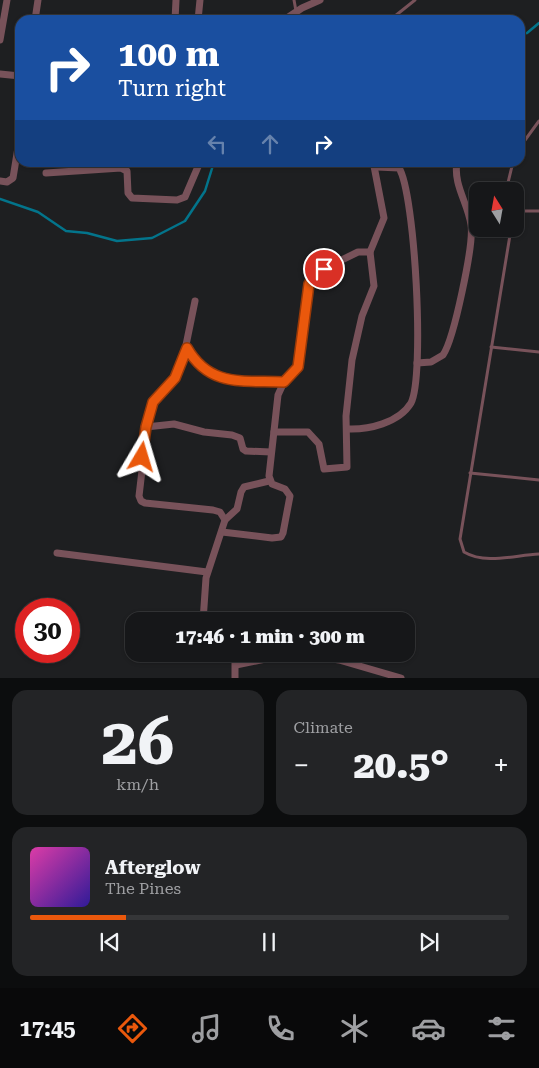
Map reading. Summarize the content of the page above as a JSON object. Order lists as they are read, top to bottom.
{
  "north": "top",
  "page": {
    "turn": ["100 m", "Turn right"],
    "limit": "30",
    "trip": "17:46 · 1 min · 300 m",
    "tile": [
      ["26", "km/h"],
      "Climate"
    ],
    "heat": ["−", "20.5°", "+"],
    "song": ["Afterglow", "The Pines"],
    "tabs": "17:45"
  }
}
